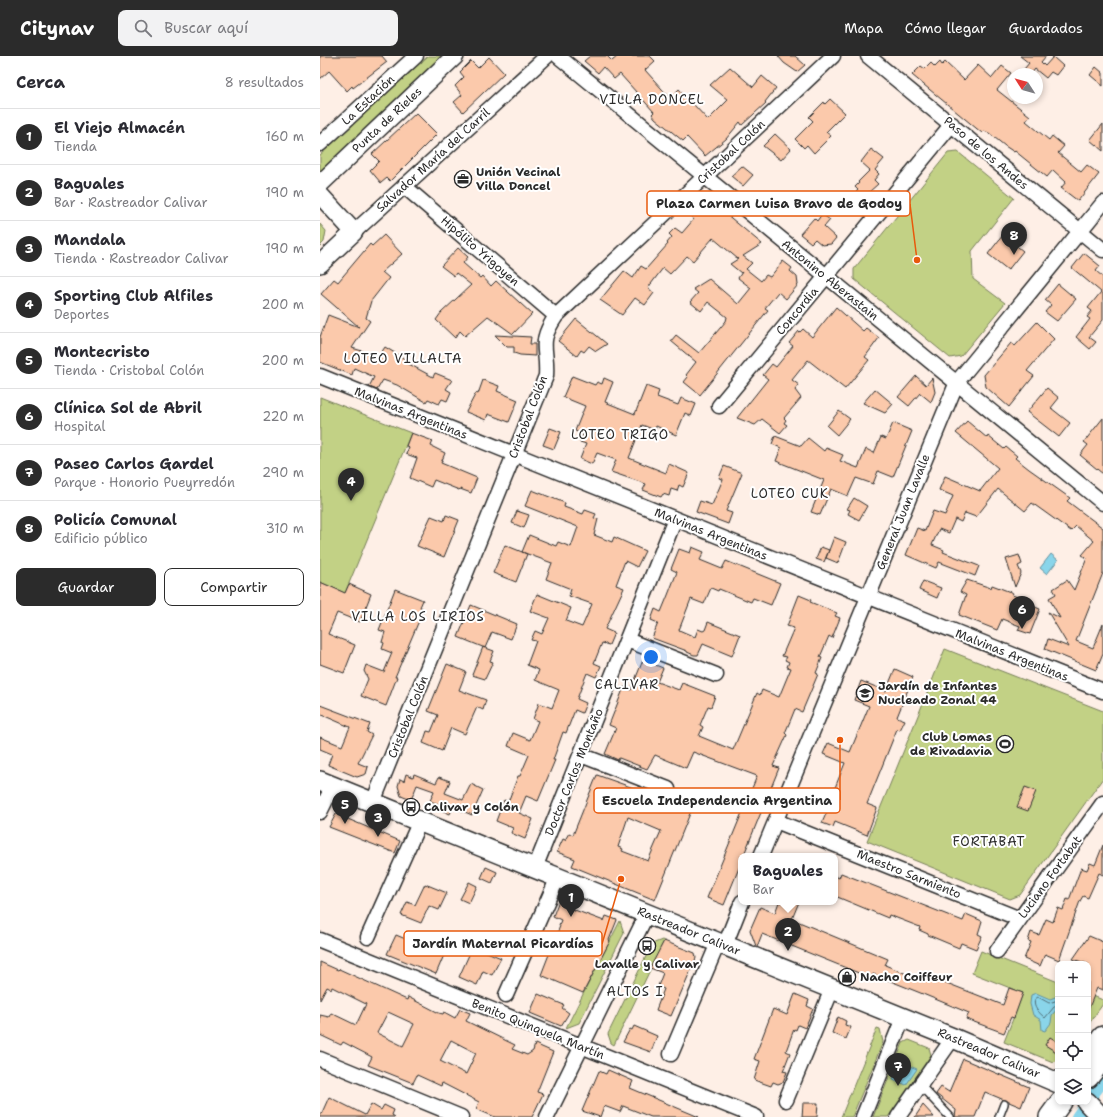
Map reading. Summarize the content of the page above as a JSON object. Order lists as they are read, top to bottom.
{
  "streets": {
    "main road": ["Rastreador Calivar"],
    "street": [
      "La Estación",
      "Punta de Rieles",
      "Cristobal Colón",
      "Paso de los Andes",
      "Salvador María del Carril",
      "Hipólito Yrigoyen",
      "Antonino Aberastain",
      "Concordia",
      "Malvinas Argentinas",
      "General Juan Lavalle",
      "Doctor Carlos Montaño",
      "Maestro Sarmiento",
      "Luciano Fortabat",
      "Benito Quinquela Martín"
    ]
  },
  "crossings": [
    ["Cristobal Colón", "Hipólito Yrigoyen"],
    ["Cristobal Colón", "Antonino Aberastain"],
    ["Cristobal Colón", "Malvinas Argentinas"],
    ["Cristobal Colón", "Rastreador Calivar"],
    ["Paso de los Andes", "Concordia"],
    ["Paso de los Andes", "General Juan Lavalle"],
    ["Salvador María del Carril", "Hipólito Yrigoyen"],
    ["Antonino Aberastain", "Concordia"],
    ["Antonino Aberastain", "General Juan Lavalle"],
    ["Malvinas Argentinas", "General Juan Lavalle"],
    ["Malvinas Argentinas", "Doctor Carlos Montaño"],
    ["General Juan Lavalle", "Maestro Sarmiento"],
    ["Doctor Carlos Montaño", "Rastreador Calivar"],
    ["Maestro Sarmiento", "Luciano Fortabat"]
  ],
  "districts": [
    "VILLA DONCEL",
    "LOTEO VILLALTA",
    "LOTEO TRIGO",
    "LOTEO CUK",
    "VILLA LOS LIRIOS",
    "CALIVAR",
    "FORTABAT",
    "ALTOS I"
  ],
  "places": {
    "office": ["Unión Vecinal Villa Doncel"],
    "other": ["Plaza Carmen Luisa Bravo de Godoy", "Escuela Independencia Argentina", "Jardín Maternal Picardías"],
    "school or university": ["Jardín de Infantes Nucleado Zonal 44"],
    "sports": ["Club Lomas de Rivadavia"],
    "bus stop": ["Calivar y Colón", "Lavalle y Calivar"],
    "shop": ["Nacho Coiffeur"]
  },
  "north": "top left",
  "page": {
    "header": "Citynav",
    "search": "Buscar aquí",
    "nav": ["Mapa", "Cómo llegar", "Guardados"],
    "heading": ["Cerca", "8 resultados"],
    "list": [
      {
        "mark": "1",
        "name": "El Viejo Almacén",
        "note": "Tienda",
        "value": "160 m"
      },
      {
        "mark": "2",
        "name": "Baguales",
        "note": "Bar · Rastreador Calivar",
        "value": "190 m"
      },
      {
        "mark": "3",
        "name": "Mandala",
        "note": "Tienda · Rastreador Calivar",
        "value": "190 m"
      },
      {
        "mark": "4",
        "name": "Sporting Club Alfiles",
        "note": "Deportes",
        "value": "200 m"
      },
      {
        "mark": "5",
        "name": "Montecristo",
        "note": "Tienda · Cristobal Colón",
        "value": "200 m"
      },
      {
        "mark": "6",
        "name": "Clínica Sol de Abril",
        "note": "Hospital",
        "value": "220 m"
      },
      {
        "mark": "7",
        "name": "Paseo Carlos Gardel",
        "note": "Parque · Honorio Pueyrredón",
        "value": "290 m"
      },
      {
        "mark": "8",
        "name": "Policía Comunal",
        "note": "Edificio público",
        "value": "310 m"
      }
    ],
    "pins": [
      "8",
      "4",
      "6",
      "5",
      "3",
      "1",
      "2",
      "7"
    ],
    "buttons": ["Guardar", "Compartir"],
    "popup": ["Baguales", "Bar"],
    "map_buttons": ["+", "−"]
  }
}
